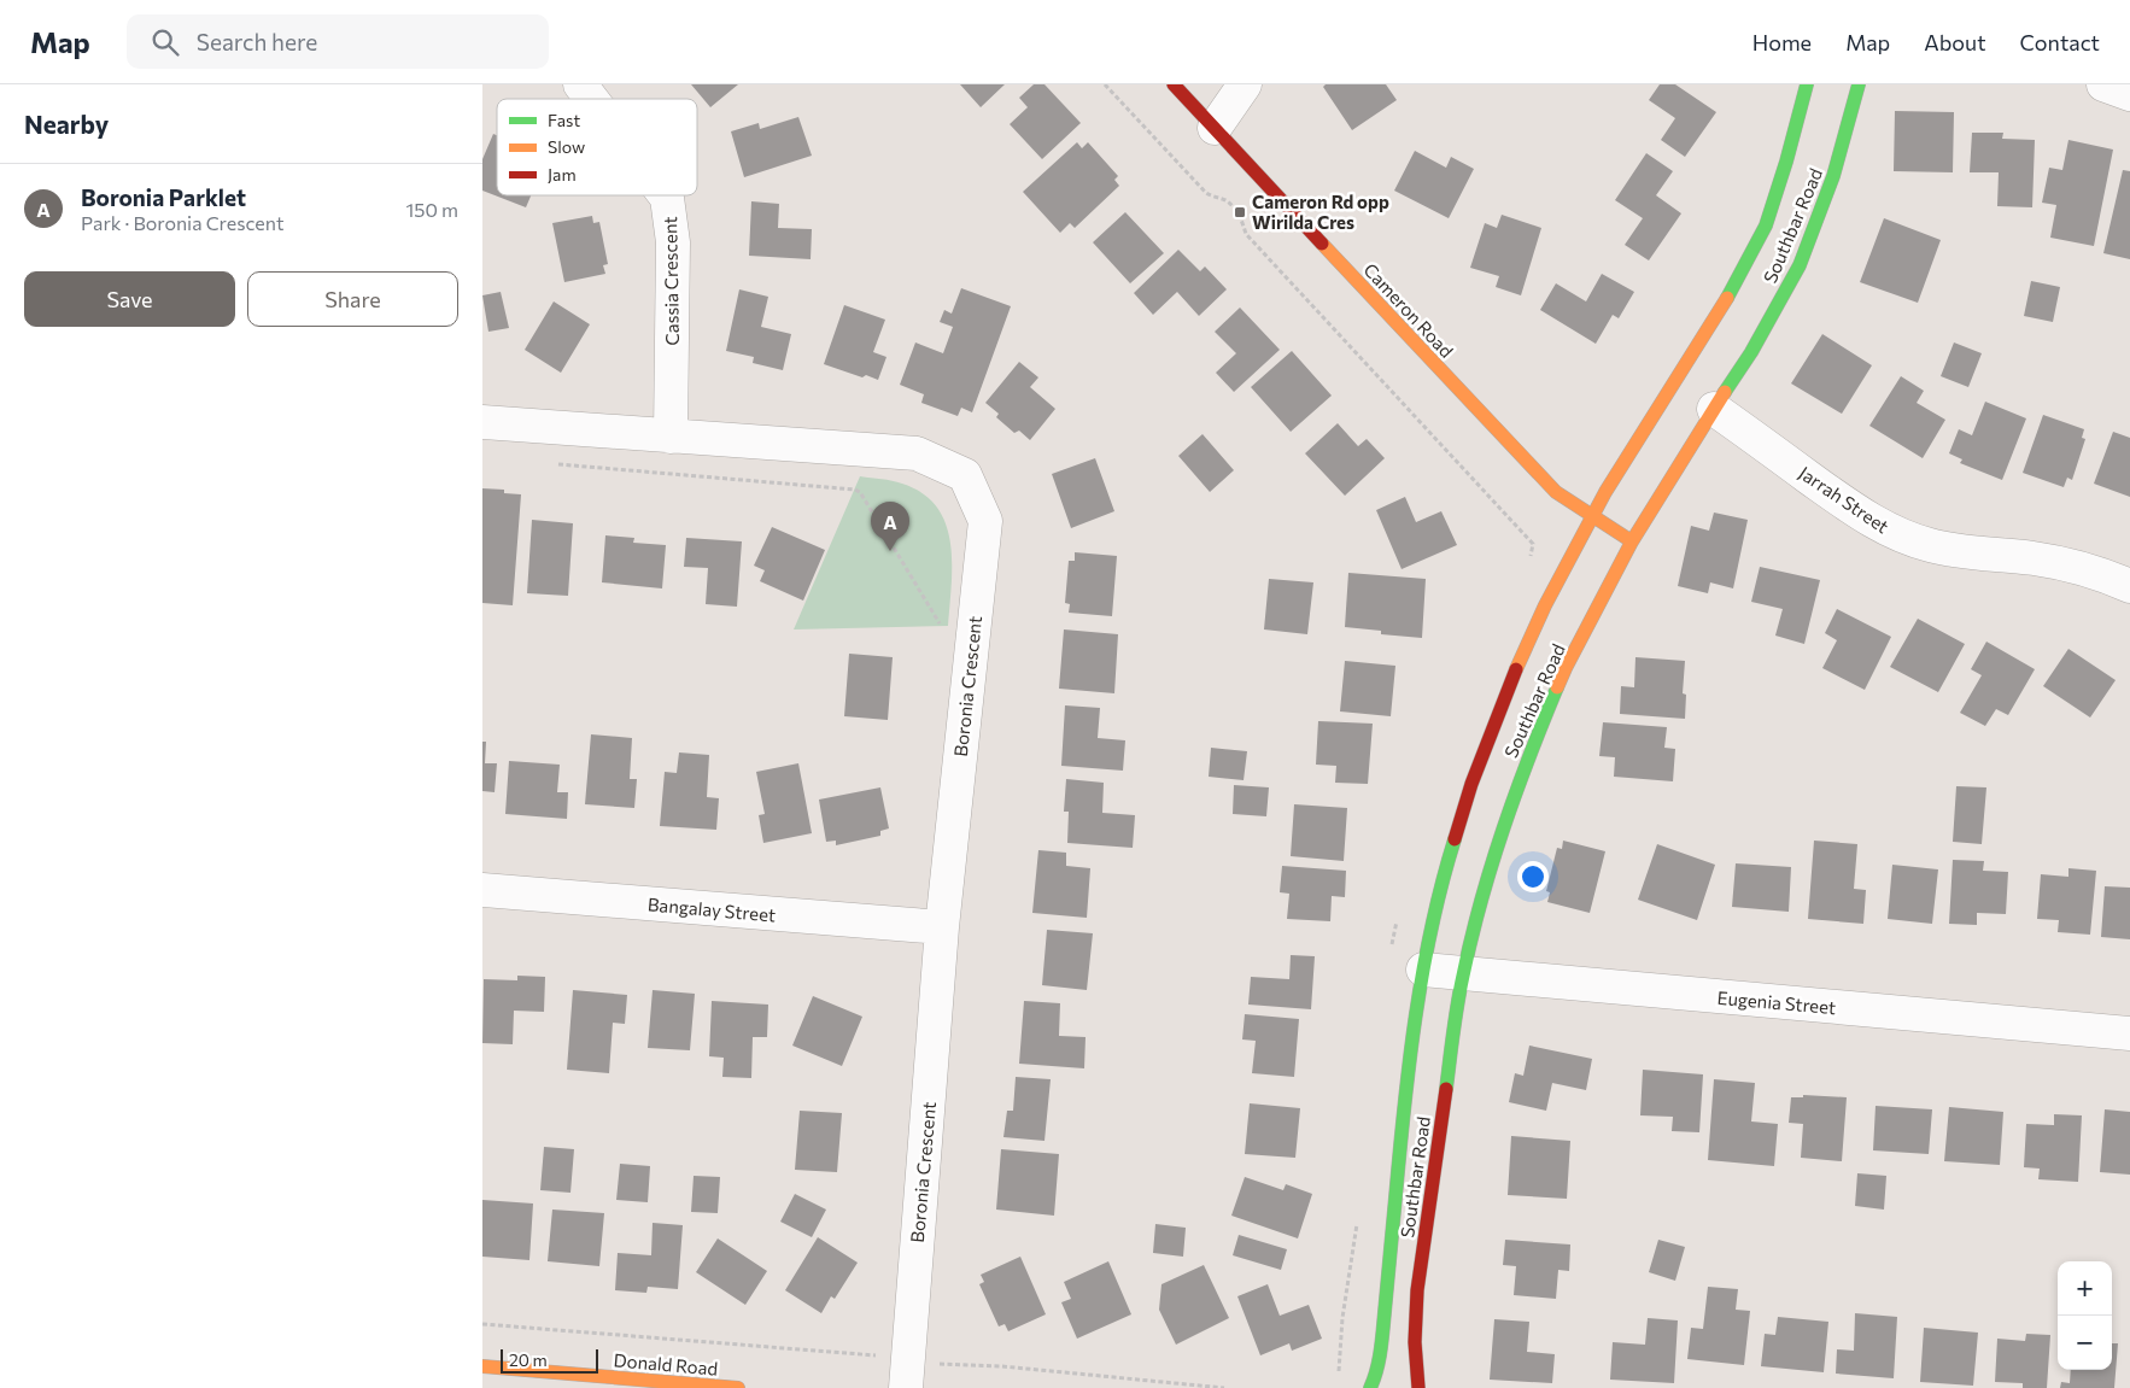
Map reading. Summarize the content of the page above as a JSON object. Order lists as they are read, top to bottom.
{
  "streets": {
    "main road": ["Southbar Road", "Cameron Road", "Donald Road"],
    "street": [
      "Cassia Crescent",
      "Jarrah Street",
      "Boronia Crescent",
      "Bangalay Street",
      "Eugenia Street"
    ]
  },
  "crossings": [
    ["Southbar Road", "Cameron Road"],
    ["Southbar Road", "Jarrah Street"],
    ["Southbar Road", "Eugenia Street"],
    ["Cassia Crescent", "Boronia Crescent"],
    ["Boronia Crescent", "Bangalay Street"]
  ],
  "places": {
    "transit": ["Cameron Rd opp Wirilda Cres"]
  },
  "legend": ["Fast", "Slow", "Jam"],
  "scale_bar": "20 m",
  "page": {
    "header": "Map",
    "search": "Search here",
    "nav": [
      "Home",
      "Map",
      "About",
      "Contact"
    ],
    "heading": "Nearby",
    "list": [
      {
        "mark": "A",
        "name": "Boronia Parklet",
        "note": "Park · Boronia Crescent",
        "value": "150 m"
      }
    ],
    "buttons": ["Save", "Share"],
    "pins": "A",
    "map_buttons": ["+", "−"],
    "scale": "20 m"
  }
}
